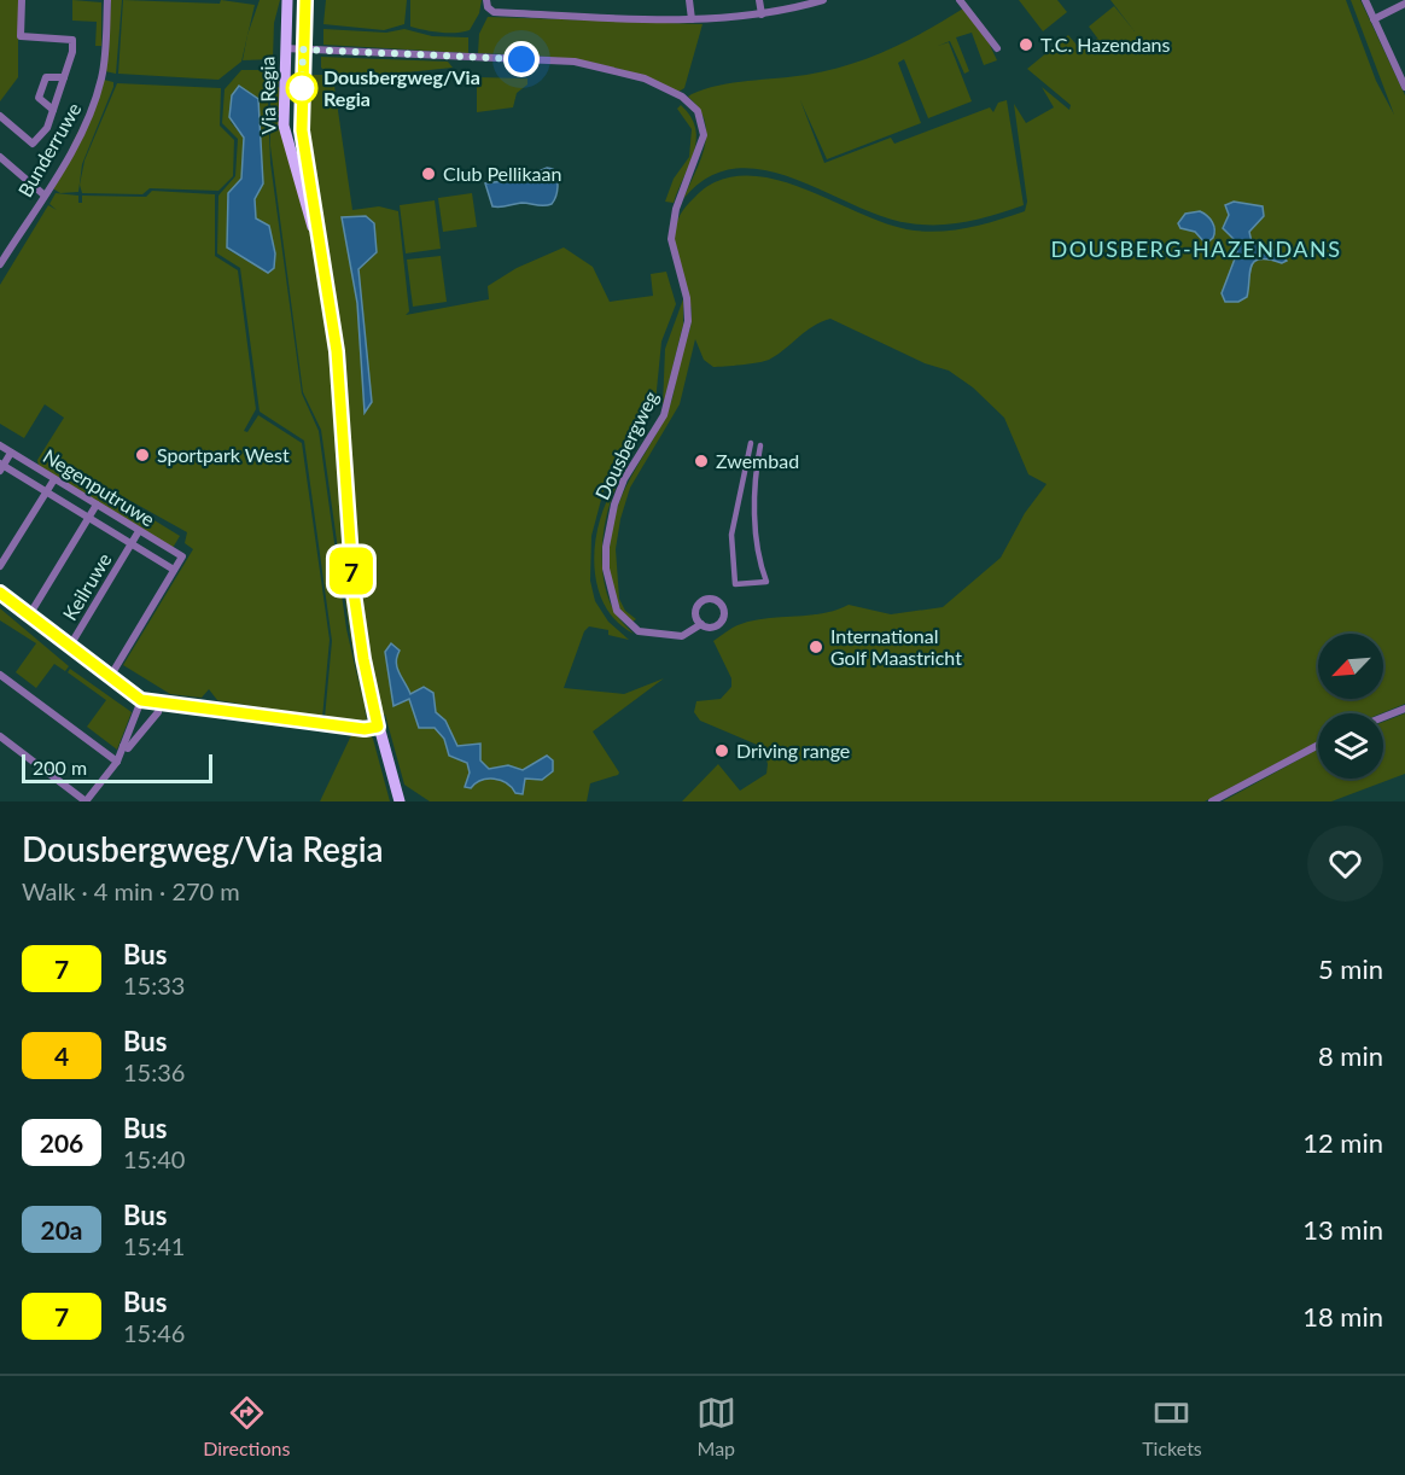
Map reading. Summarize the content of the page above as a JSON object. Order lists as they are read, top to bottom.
{
  "streets": {
    "main road": ["Via Regia"],
    "street": [
      "Bunderruwe",
      "Dousbergweg",
      "Negenputruwe",
      "Keilruwe"
    ]
  },
  "crossings": [
    ["Via Regia", "Dousbergweg"],
    ["Negenputruwe", "Keilruwe"]
  ],
  "districts": ["DOUSBERG-HAZENDANS"],
  "places": [
    "T.C. Hazendans",
    "Dousbergweg/Via Regia",
    "Club Pellikaan",
    "Sportpark West",
    "Zwembad",
    "International Golf Maastricht",
    "Driving range"
  ],
  "lines": ["bus line 7"],
  "scale_bar": "200 m",
  "north": "bottom left",
  "page": {
    "on_map": "7",
    "scale": "200 m",
    "heading": ["Dousbergweg/Via Regia", "Walk · 4 min · 270 m"],
    "list": [
      {
        "mark": "7",
        "name": "Bus",
        "note": "15:33",
        "value": "5 min"
      },
      {
        "mark": "4",
        "name": "Bus",
        "note": "15:36",
        "value": "8 min"
      },
      {
        "mark": "206",
        "name": "Bus",
        "note": "15:40",
        "value": "12 min"
      },
      {
        "mark": "20a",
        "name": "Bus",
        "note": "15:41",
        "value": "13 min"
      },
      {
        "mark": "7",
        "name": "Bus",
        "note": "15:46",
        "value": "18 min"
      }
    ],
    "tabs": ["Directions", "Map", "Tickets"]
  }
}
